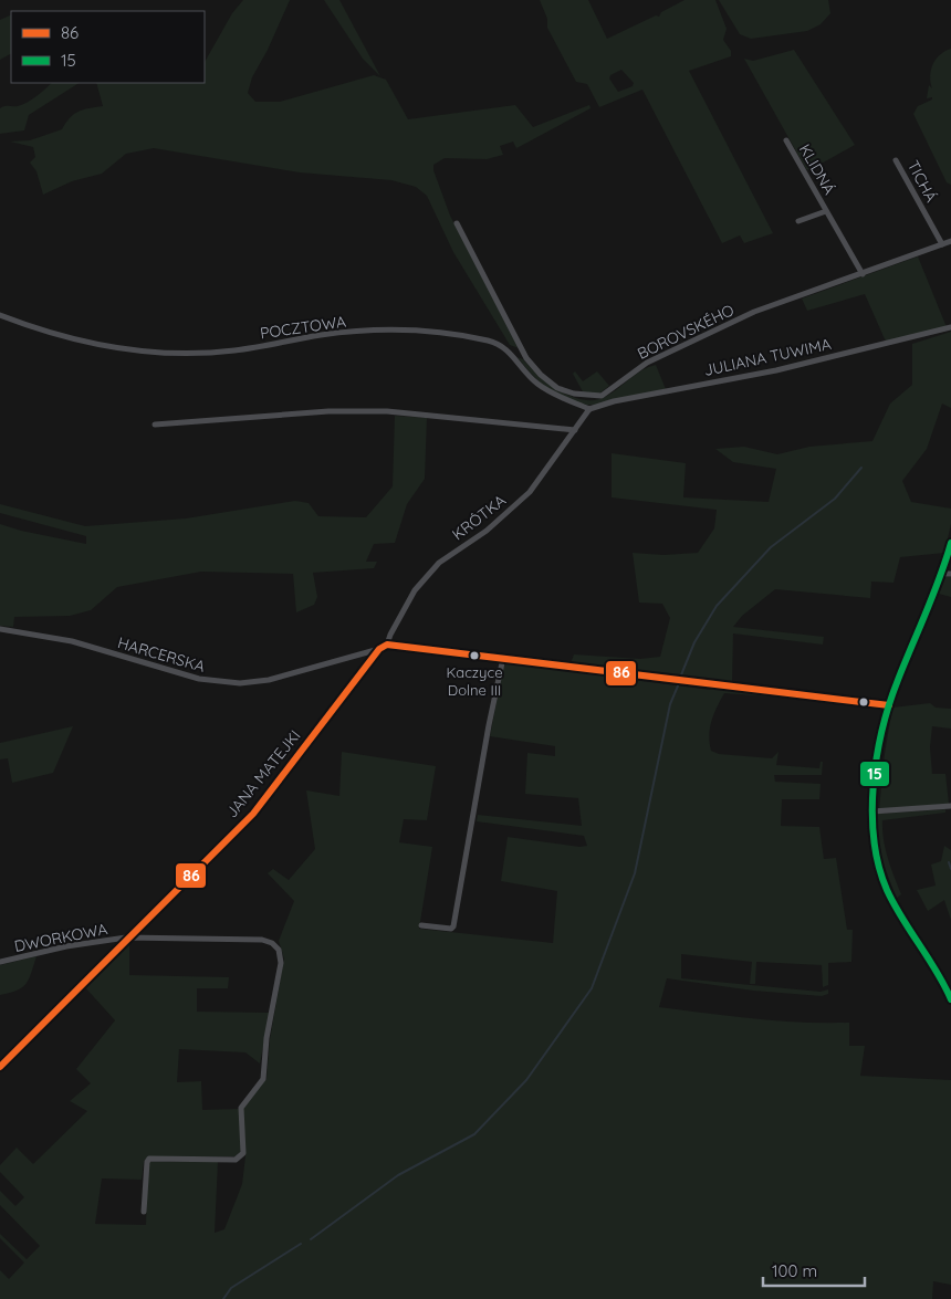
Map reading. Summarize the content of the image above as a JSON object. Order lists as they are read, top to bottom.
{
  "streets": {
    "street": [
      "KLIDNÁ",
      "TICHÁ",
      "POCZTOWA",
      "BOROVSKÉHO",
      "JULIANA TUWIMA",
      "KRÓTKA",
      "HARCERSKA",
      "JANA MATEJKI",
      "DWORKOWA"
    ]
  },
  "crossings": [
    ["KLIDNÁ", "BOROVSKÉHO"],
    ["TICHÁ", "BOROVSKÉHO"],
    ["POCZTOWA", "JULIANA TUWIMA"],
    ["POCZTOWA", "KRÓTKA"],
    ["JULIANA TUWIMA", "KRÓTKA"],
    ["KRÓTKA", "JANA MATEJKI"],
    ["HARCERSKA", "JANA MATEJKI"],
    ["JANA MATEJKI", "DWORKOWA"]
  ],
  "places": ["Kaczyce Dolne III"],
  "lines": ["transit line 15", "transit line 86"],
  "legend": ["86", "15"],
  "scale_bar": "100 m"
}
